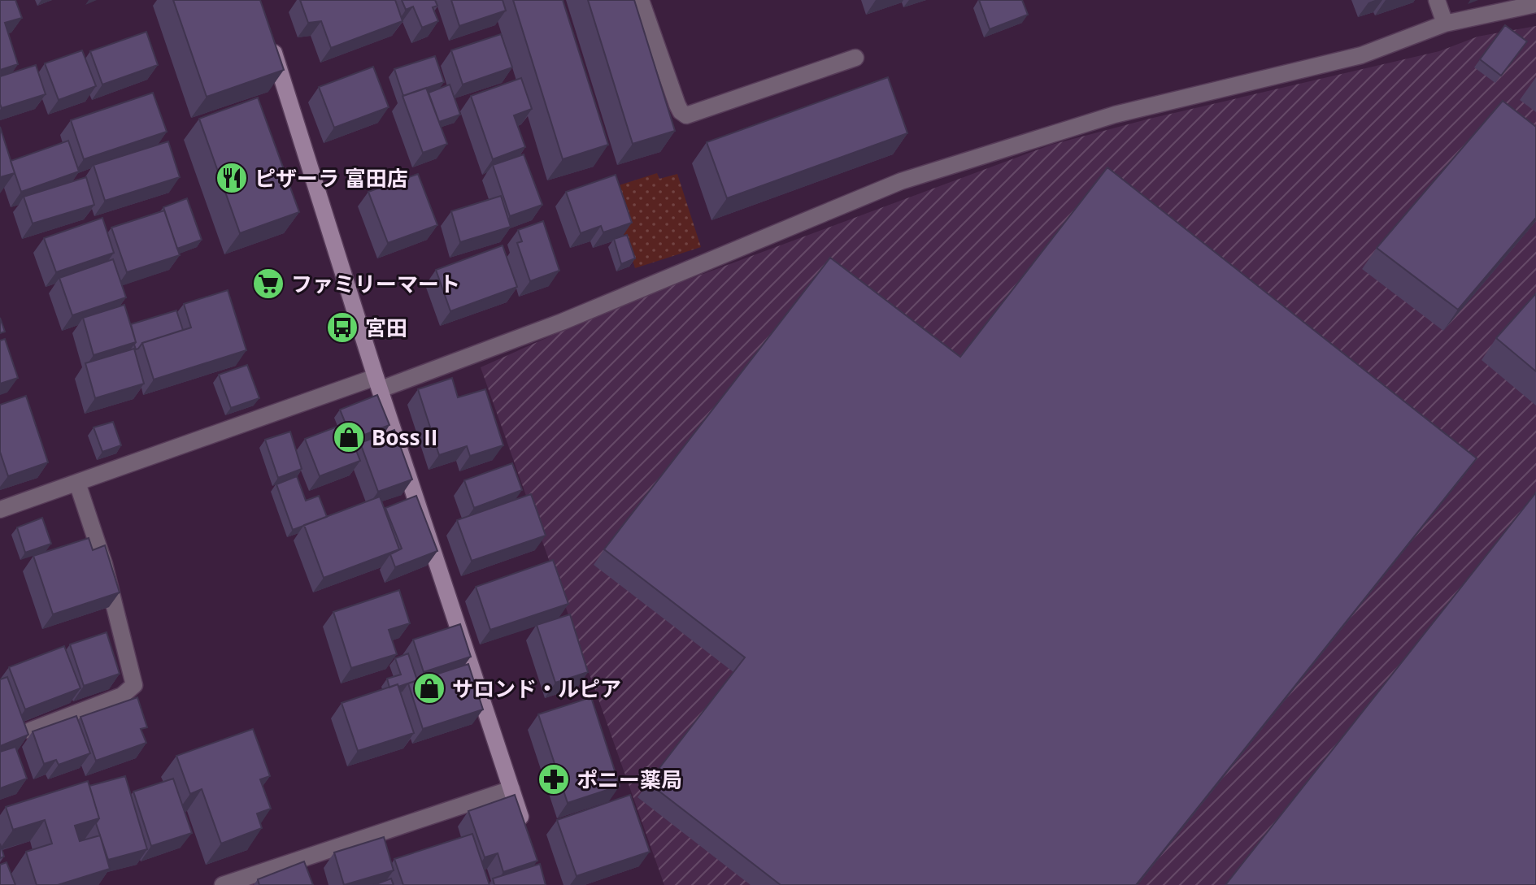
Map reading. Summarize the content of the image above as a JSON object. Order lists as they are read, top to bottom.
{
  "places": {
    "restaurant": ["ピザーラ 富田店"],
    "supermarket": ["ファミリーマート"],
    "bus stop": ["宮田"],
    "shop": ["BossⅡ", "サロンド・ルピア"],
    "pharmacy": ["ポニー薬局"]
  }
}
